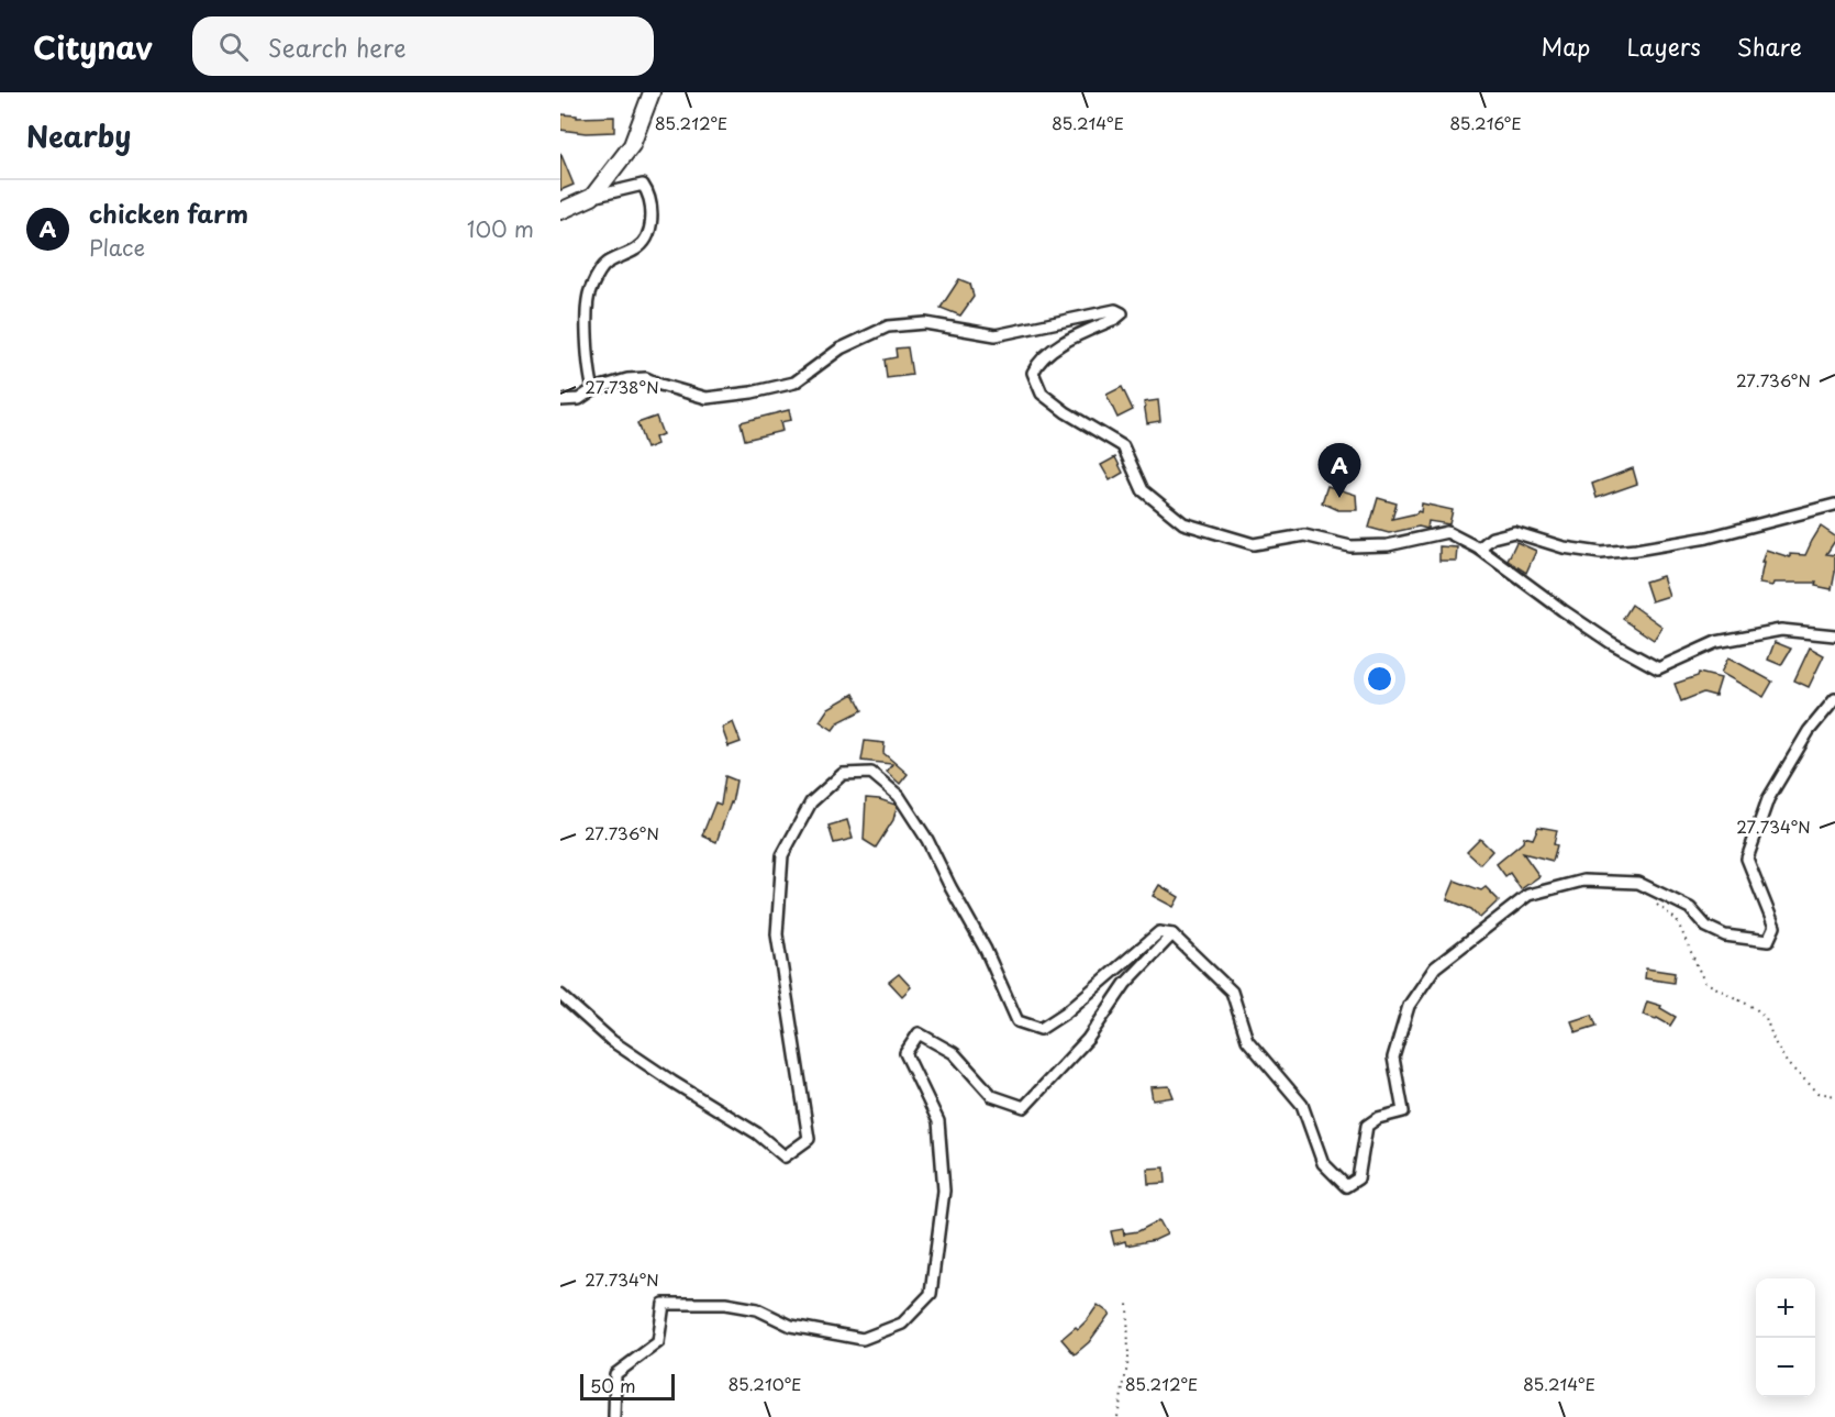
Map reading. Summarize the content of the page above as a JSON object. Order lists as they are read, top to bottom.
{
  "scale_bar": "50 m",
  "page": {
    "header": "Citynav",
    "search": "Search here",
    "nav": ["Map", "Layers", "Share"],
    "heading": "Nearby",
    "list": [
      {
        "mark": "A",
        "name": "chicken farm",
        "note": "Place",
        "value": "100 m"
      }
    ],
    "pins": "A",
    "map_buttons": ["+", "−"],
    "scale": "50 m"
  },
  "coordinates": [
    "85.212°E",
    "85.216°E",
    "85.214°E",
    "27.736°N",
    "27.738°N",
    "27.734°N",
    "85.210°E"
  ]
}
